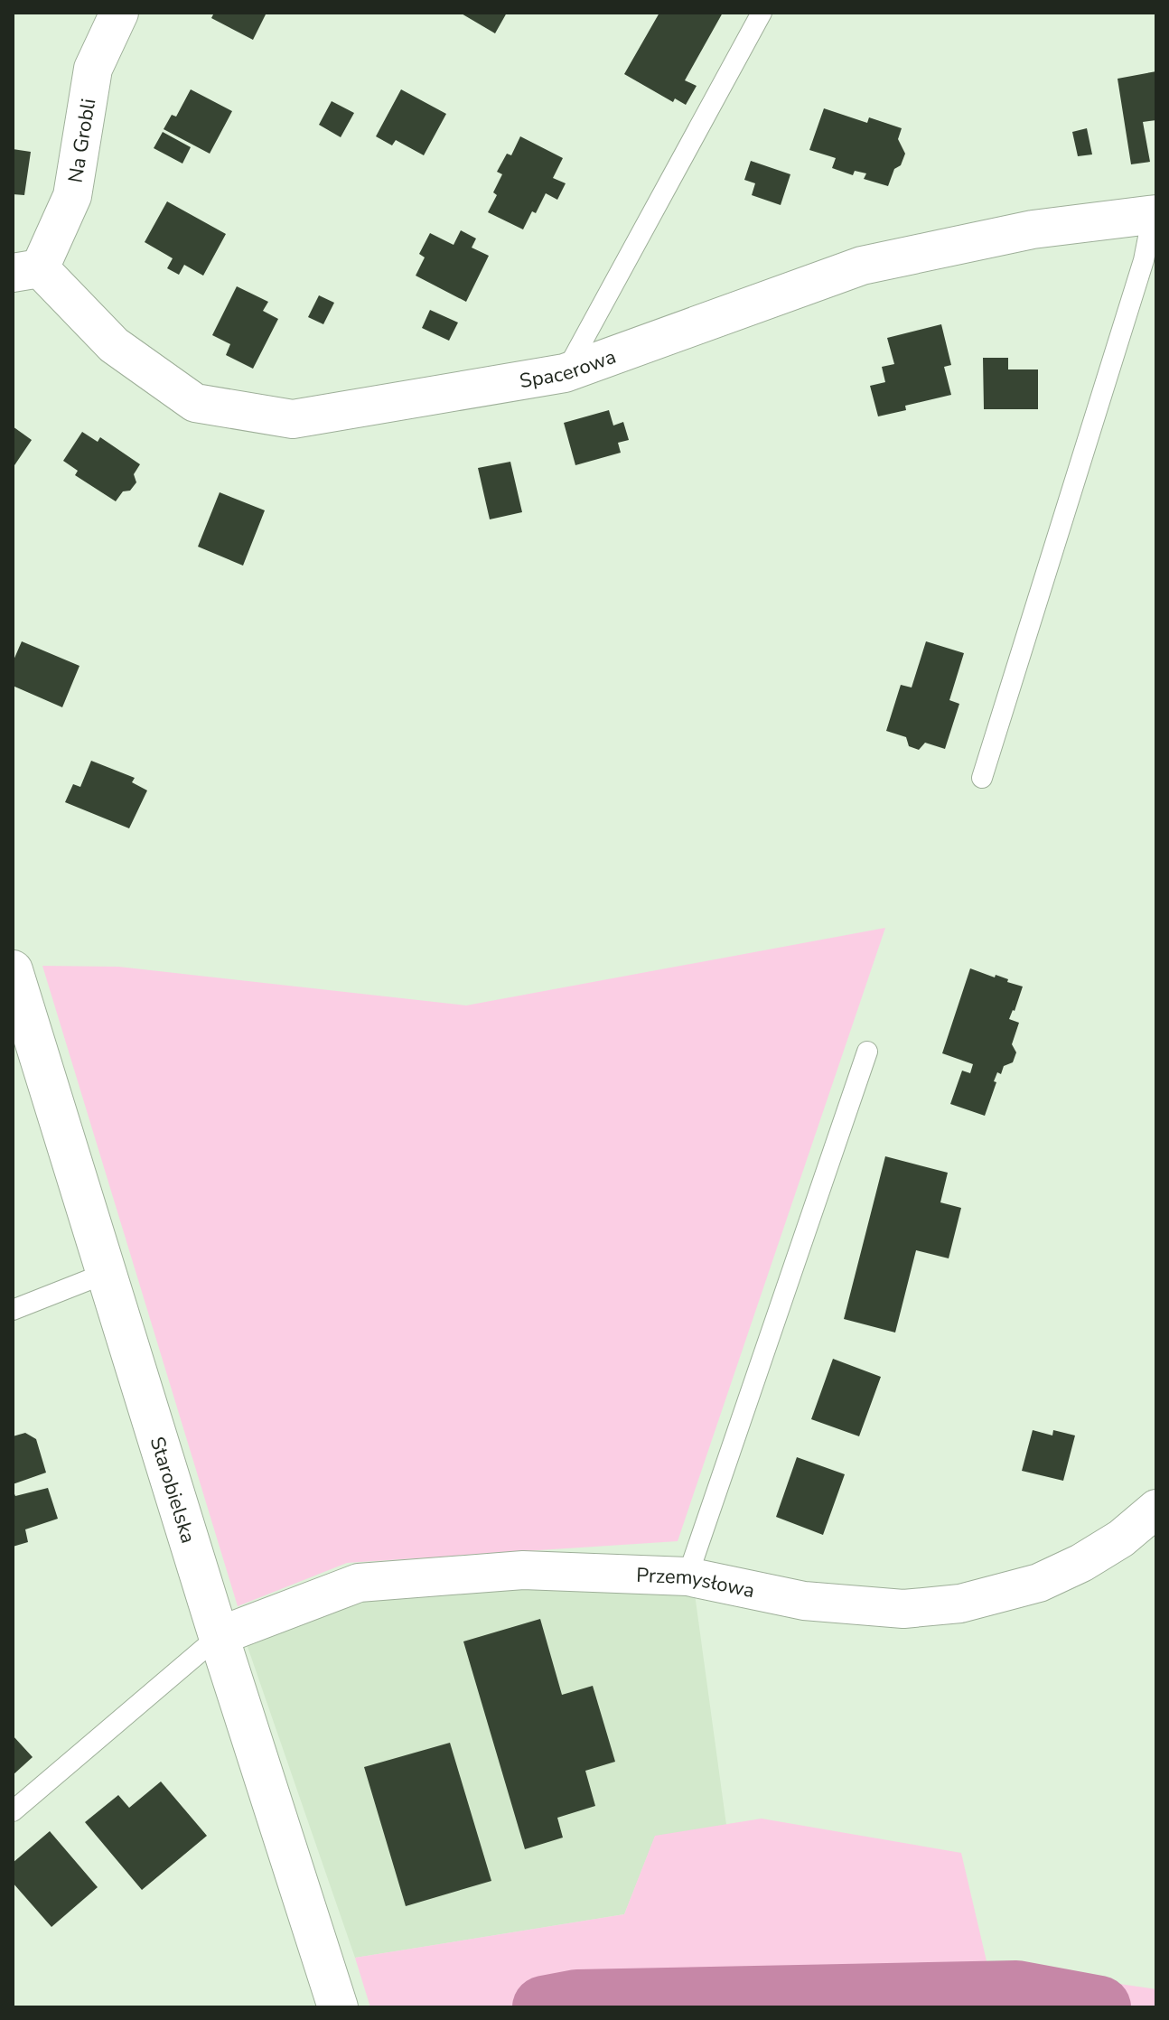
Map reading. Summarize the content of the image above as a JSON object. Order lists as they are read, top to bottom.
{
  "streets": {
    "street": [
      "Na Grobli",
      "Spacerowa",
      "Starobielska",
      "Przemysłowa"
    ]
  },
  "crossings": [
    ["Na Grobli", "Spacerowa"],
    ["Starobielska", "Przemysłowa"]
  ]
}
